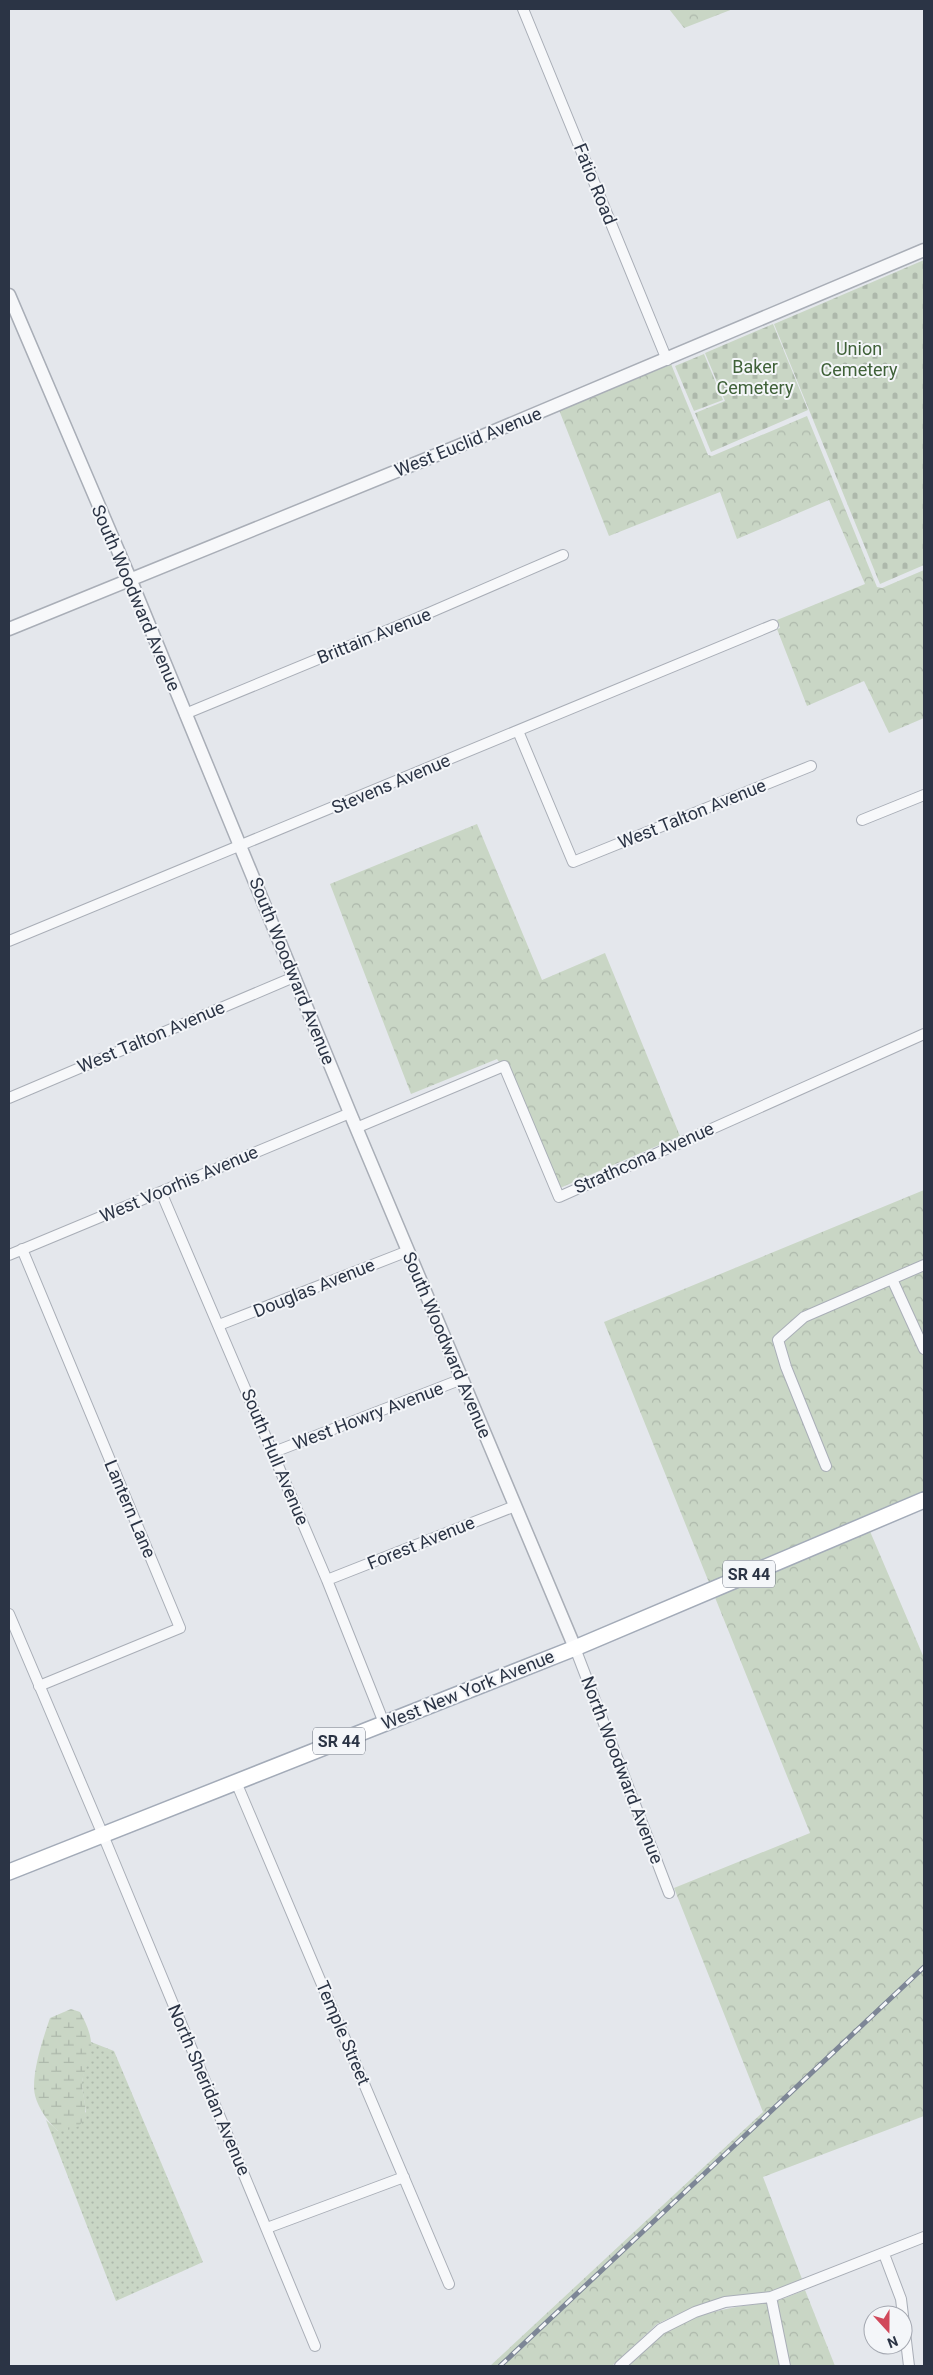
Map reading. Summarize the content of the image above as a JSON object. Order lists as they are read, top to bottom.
{
  "streets": {
    "main road": ["SR 44", "West New York Avenue"],
    "street": [
      "Fatio Road",
      "West Euclid Avenue",
      "South Woodward Avenue",
      "Brittain Avenue",
      "Stevens Avenue",
      "West Talton Avenue",
      "Strathcona Avenue",
      "West Voorhis Avenue",
      "Douglas Avenue",
      "West Howry Avenue",
      "South Hull Avenue",
      "Lantern Lane",
      "Forest Avenue",
      "North Woodward Avenue",
      "Temple Street",
      "North Sheridan Avenue"
    ]
  },
  "crossings": [
    ["Fatio Road", "West Euclid Avenue"],
    ["West Euclid Avenue", "South Woodward Avenue"],
    ["South Woodward Avenue", "Brittain Avenue"],
    ["South Woodward Avenue", "Stevens Avenue"],
    ["South Woodward Avenue", "West Talton Avenue"],
    ["South Woodward Avenue", "Strathcona Avenue"],
    ["South Woodward Avenue", "West Voorhis Avenue"],
    ["South Woodward Avenue", "Douglas Avenue"],
    ["South Woodward Avenue", "West Howry Avenue"],
    ["South Woodward Avenue", "Forest Avenue"],
    ["South Woodward Avenue", "West New York Avenue"],
    ["South Woodward Avenue", "North Woodward Avenue"],
    ["Stevens Avenue", "West Talton Avenue"],
    ["West Voorhis Avenue", "South Hull Avenue"],
    ["West Voorhis Avenue", "Lantern Lane"],
    ["Douglas Avenue", "South Hull Avenue"],
    ["West Howry Avenue", "South Hull Avenue"],
    ["South Hull Avenue", "Forest Avenue"],
    ["South Hull Avenue", "West New York Avenue"],
    ["Lantern Lane", "North Sheridan Avenue"],
    ["West New York Avenue", "North Woodward Avenue"],
    ["West New York Avenue", "Temple Street"],
    ["West New York Avenue", "North Sheridan Avenue"]
  ],
  "parks": ["Union Cemetery", "Baker Cemetery"],
  "north": "bottom"
}
